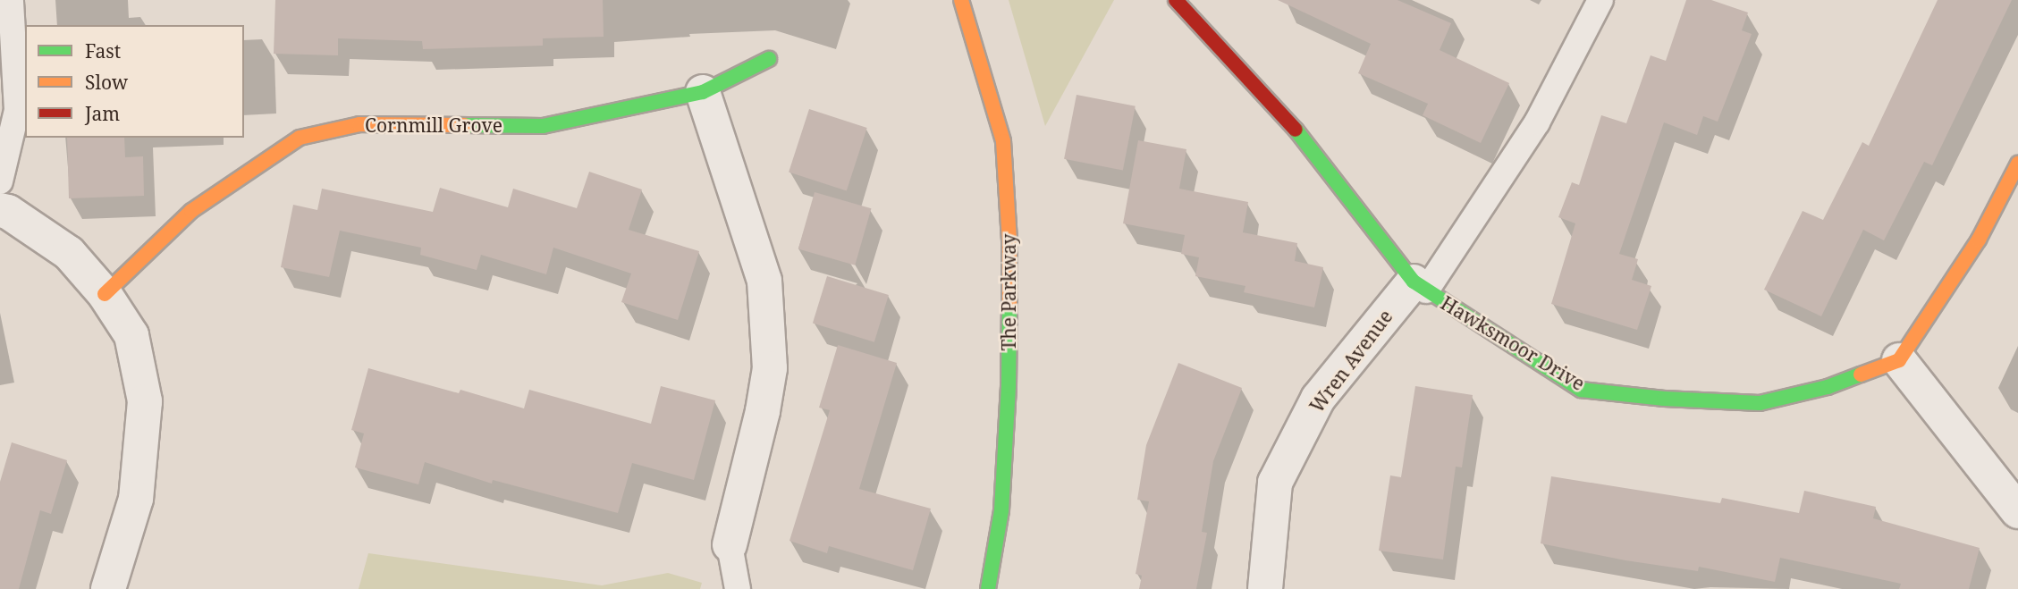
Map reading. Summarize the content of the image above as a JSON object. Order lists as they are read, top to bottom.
{
  "streets": {
    "street": [
      "Cornmill Grove",
      "The Parkway",
      "Hawksmoor Drive",
      "Wren Avenue"
    ]
  },
  "crossings": [
    ["Hawksmoor Drive", "Wren Avenue"]
  ],
  "legend": ["Fast", "Slow", "Jam"]
}
